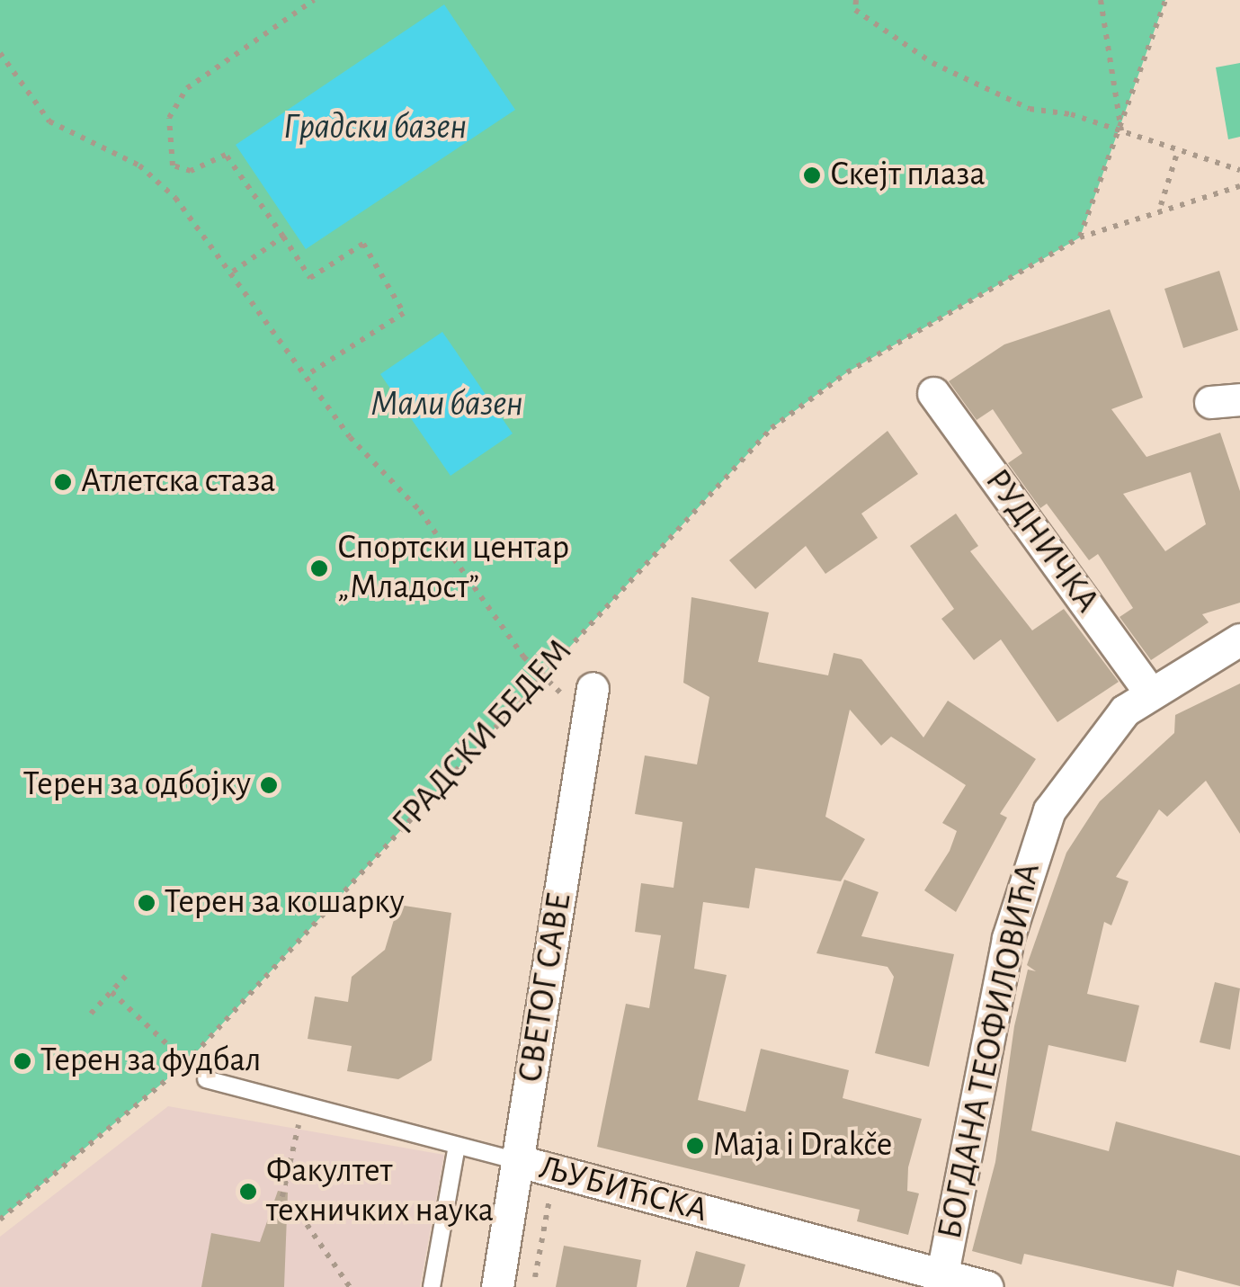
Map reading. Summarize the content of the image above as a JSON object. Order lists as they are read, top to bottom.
{
  "streets": {
    "street": [
      "РУДНИЧКА",
      "СВЕТОГ САВЕ",
      "БОГДАНА ТЕОФИЛОВИЋА",
      "ЉУБИЋСКА"
    ],
    "path": ["ГРАДСКИ БЕДЕМ"]
  },
  "crossings": [
    ["РУДНИЧКА", "БОГДАНА ТЕОФИЛОВИЋА"],
    ["СВЕТОГ САВЕ", "ЉУБИЋСКА"],
    ["БОГДАНА ТЕОФИЛОВИЋА", "ЉУБИЋСКА"]
  ],
  "water": ["Градски базен", "Мали базен"],
  "places": [
    "Скејт плаза",
    "Атлетска стаза",
    "Спортски центар „Младост”",
    "Терен за одбојку",
    "Терен за кошарку",
    "Терен за фудбал",
    "Maja i Drakče",
    "Факултет техничких наука"
  ]
}
